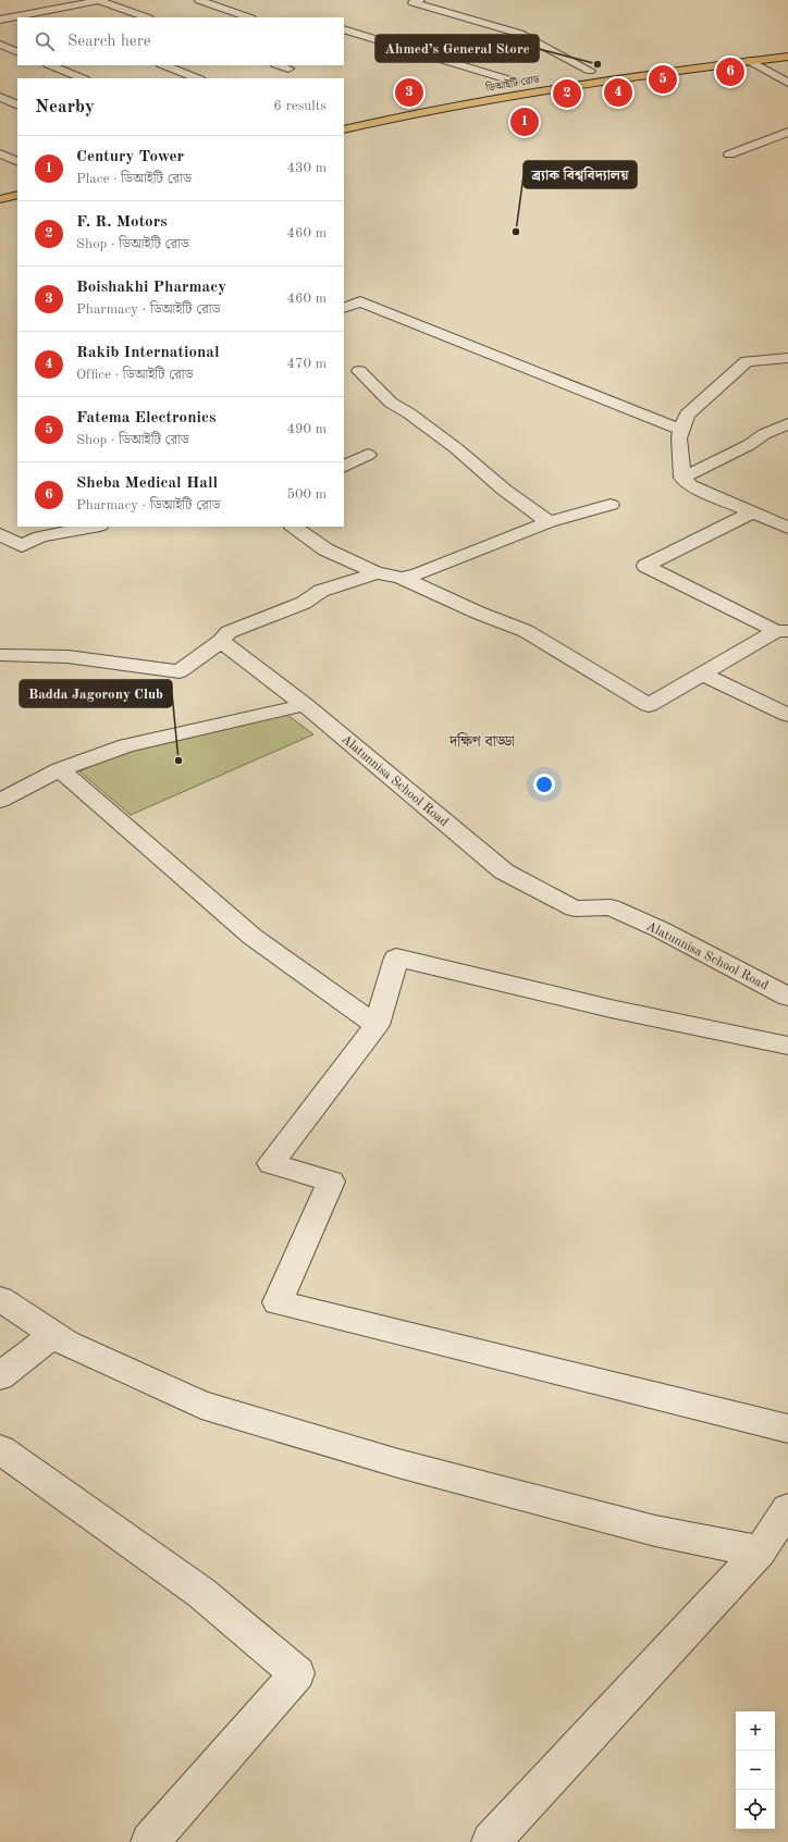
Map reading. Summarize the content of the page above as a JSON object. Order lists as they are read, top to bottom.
{
  "streets": {
    "main road": ["ডিআইটি রোড"],
    "street": ["Alatunnisa School Road"]
  },
  "districts": ["দক্ষিণ বাড্ডা"],
  "places": ["Ahmed’s General Store", "ব্র্যাক বিশ্ববিদ্যালয়", "Badda Jagorony Club"],
  "page": {
    "search": "Search here",
    "pins": [
      "6",
      "5",
      "3",
      "4",
      "2",
      "1"
    ],
    "heading": ["Nearby", "6 results"],
    "list": [
      {
        "mark": "1",
        "name": "Century Tower",
        "note": "Place · ডিআইটি রোড",
        "value": "430 m"
      },
      {
        "mark": "2",
        "name": "F. R. Motors",
        "note": "Shop · ডিআইটি রোড",
        "value": "460 m"
      },
      {
        "mark": "3",
        "name": "Boishakhi Pharmacy",
        "note": "Pharmacy · ডিআইটি রোড",
        "value": "460 m"
      },
      {
        "mark": "4",
        "name": "Rakib International",
        "note": "Office · ডিআইটি রোড",
        "value": "470 m"
      },
      {
        "mark": "5",
        "name": "Fatema Electronics",
        "note": "Shop · ডিআইটি রোড",
        "value": "490 m"
      },
      {
        "mark": "6",
        "name": "Sheba Medical Hall",
        "note": "Pharmacy · ডিআইটি রোড",
        "value": "500 m"
      }
    ],
    "map_buttons": ["+", "−"]
  }
}
